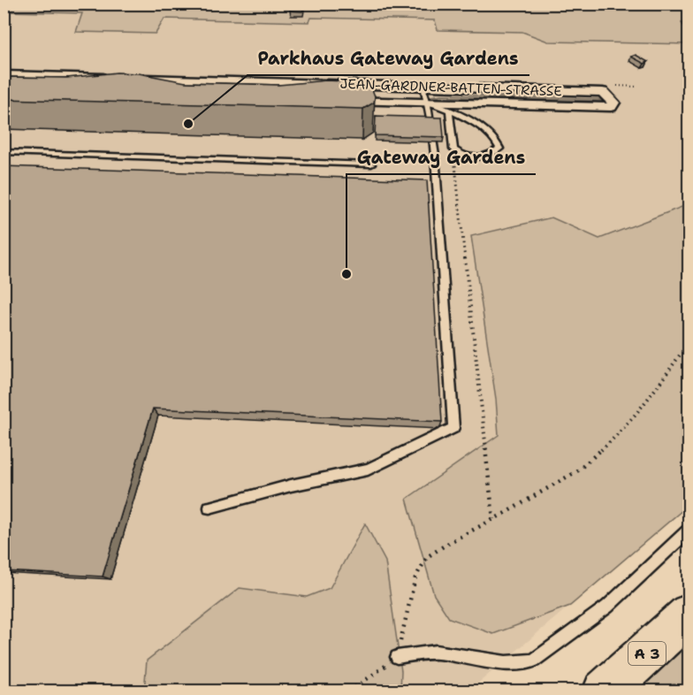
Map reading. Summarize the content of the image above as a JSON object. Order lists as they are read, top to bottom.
{
  "streets": {
    "highway": ["A 3"],
    "street": ["JEAN-GARDNER-BATTEN-STRASSE"]
  },
  "places": ["Parkhaus Gateway Gardens", "Gateway Gardens"]
}
